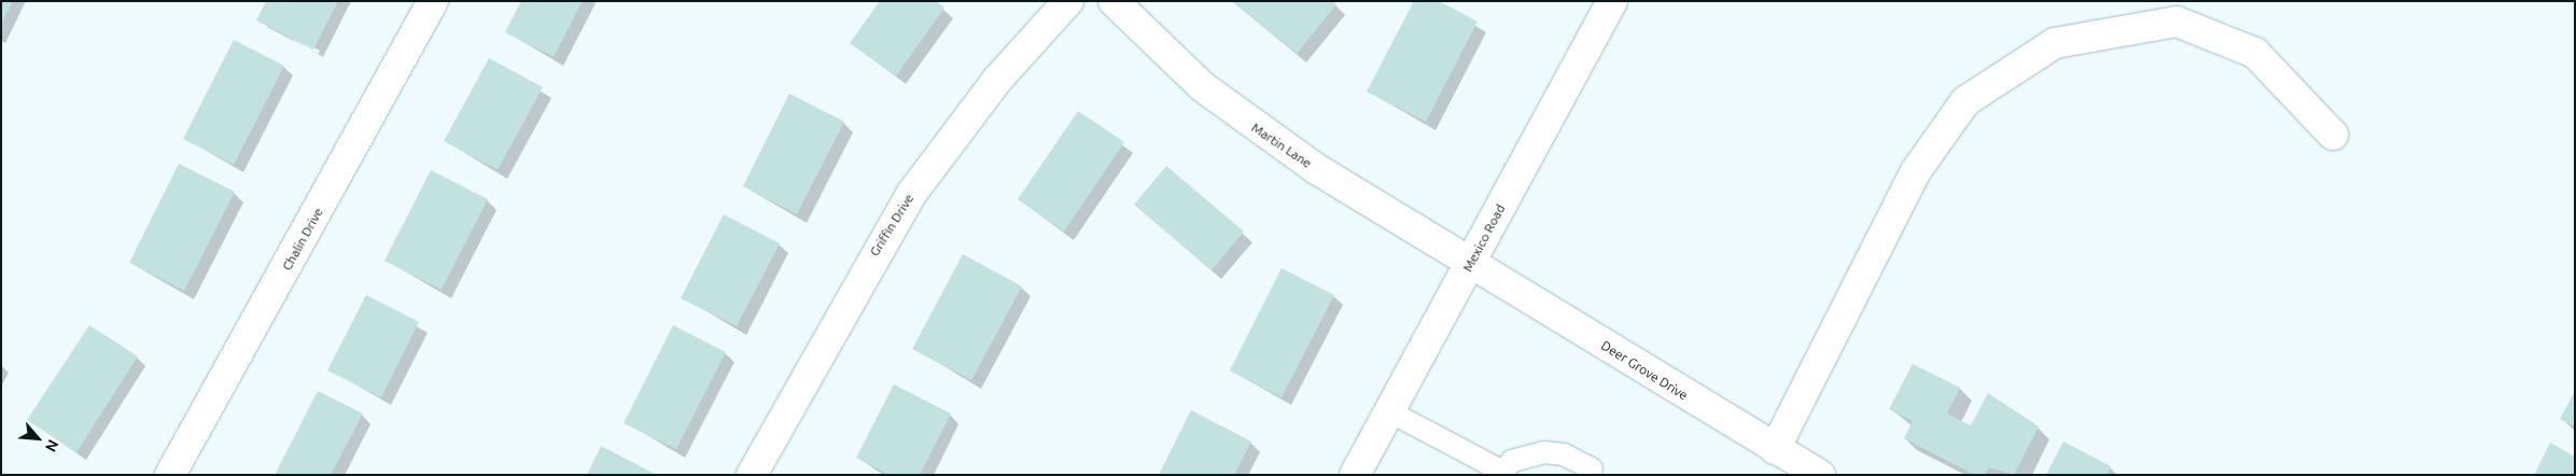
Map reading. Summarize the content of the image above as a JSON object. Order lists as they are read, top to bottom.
{
  "streets": {
    "street": [
      "Martin Lane",
      "Griffin Drive",
      "Mexico Road",
      "Chalin Drive",
      "Deer Grove Drive"
    ]
  },
  "crossings": [
    ["Martin Lane", "Mexico Road"],
    ["Martin Lane", "Deer Grove Drive"],
    ["Mexico Road", "Deer Grove Drive"]
  ],
  "north": "bottom right"
}
